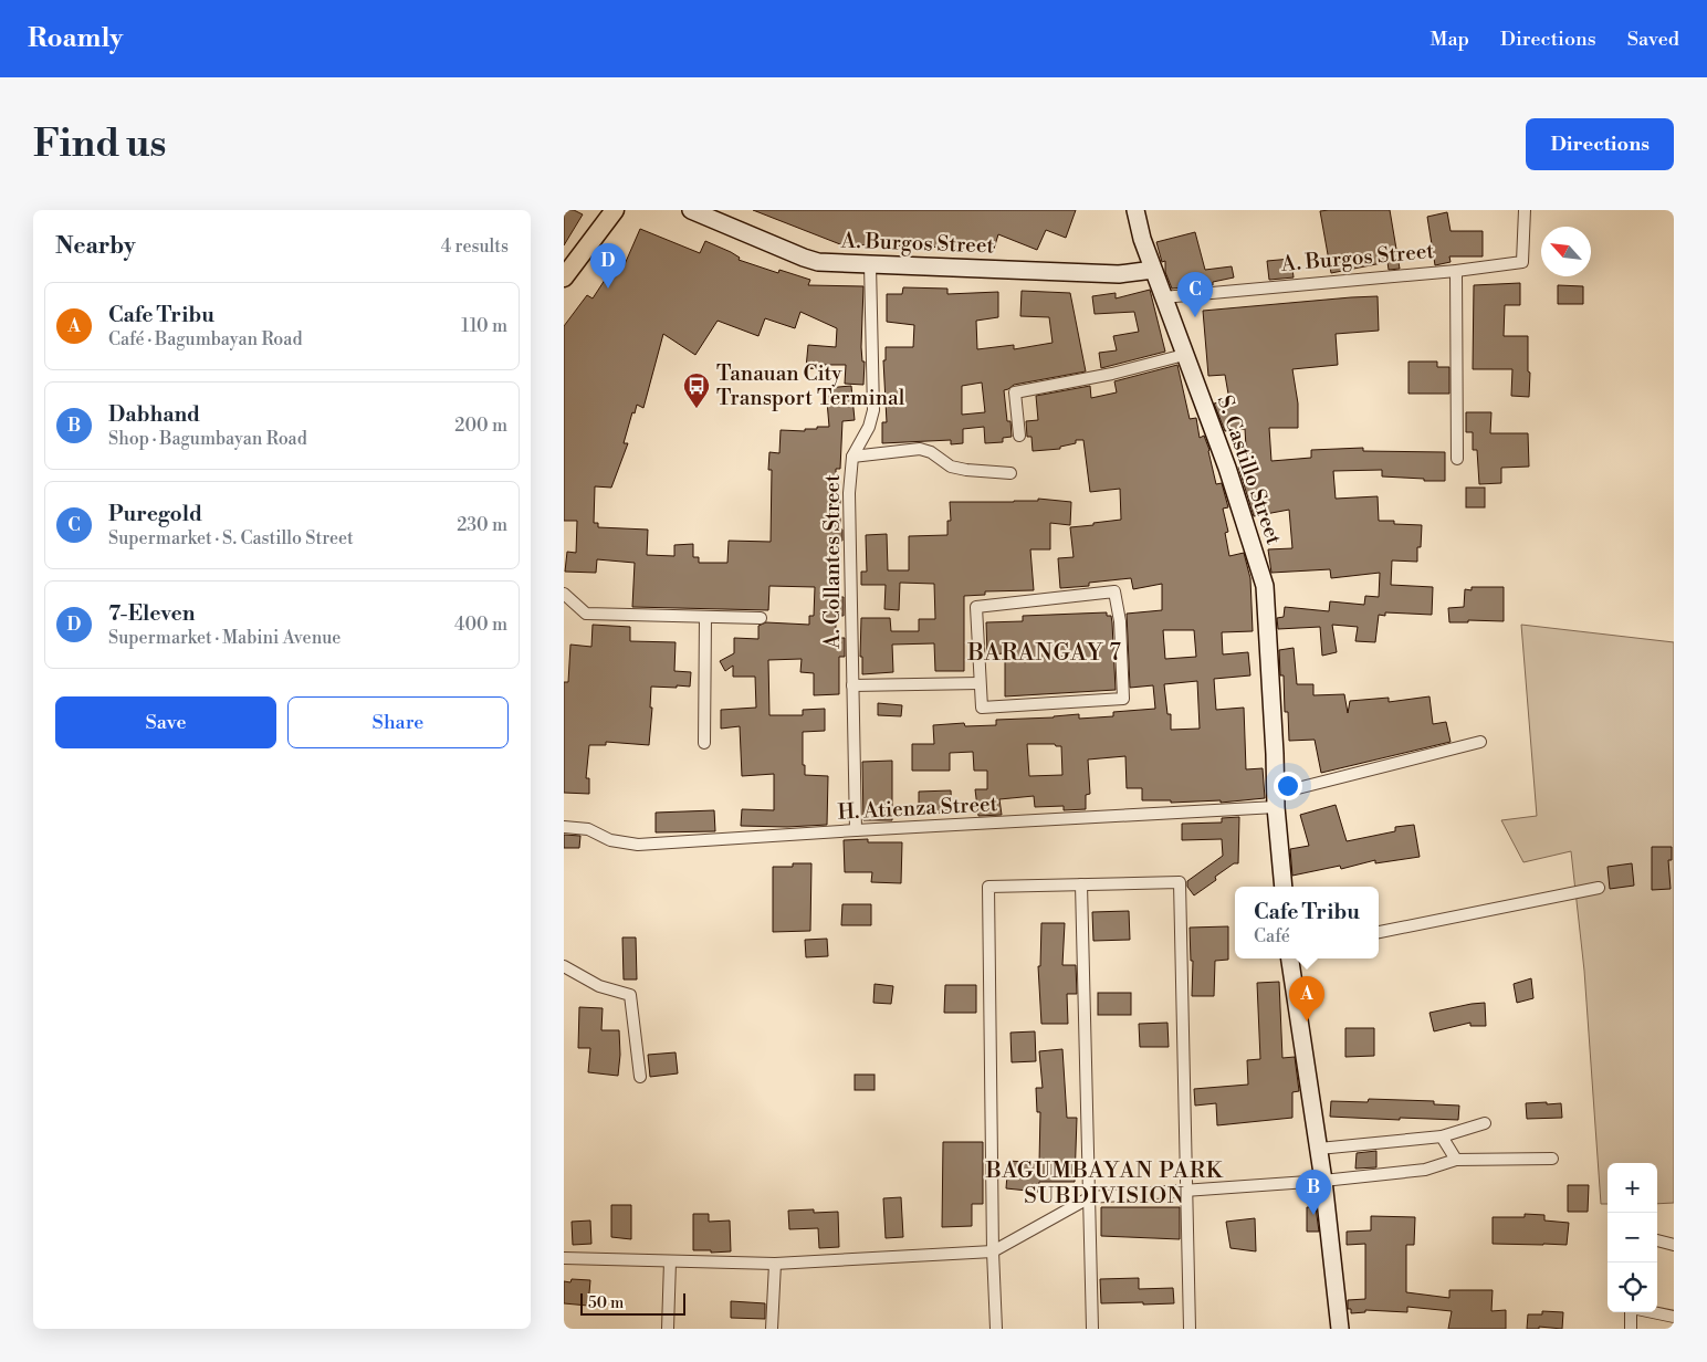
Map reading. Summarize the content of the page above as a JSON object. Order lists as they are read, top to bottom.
{
  "streets": {
    "street": [
      "A. Burgos Street",
      "S. Castillo Street",
      "A. Collantes Street",
      "H. Atienza Street"
    ]
  },
  "crossings": [
    ["A. Burgos Street", "S. Castillo Street"],
    ["A. Burgos Street", "A. Collantes Street"],
    ["S. Castillo Street", "H. Atienza Street"],
    ["A. Collantes Street", "H. Atienza Street"]
  ],
  "districts": ["BARANGAY 7", "BAGUMBAYAN PARK SUBDIVISION"],
  "places": {
    "bus stop": ["Tanauan City Transport Terminal"]
  },
  "scale_bar": "50 m",
  "north": "top left",
  "page": {
    "header": "Roamly",
    "nav": ["Map", "Directions", "Saved"],
    "buttons": [
      "Directions",
      ["Save", "Share"]
    ],
    "title": "Find us",
    "heading": ["Nearby", "4 results"],
    "pins": [
      "D",
      "C",
      "A",
      "B"
    ],
    "list": [
      {
        "mark": "A",
        "name": "Cafe Tribu",
        "note": "Café · Bagumbayan Road",
        "value": "110 m"
      },
      {
        "mark": "B",
        "name": "Dabhand",
        "note": "Shop · Bagumbayan Road",
        "value": "200 m"
      },
      {
        "mark": "C",
        "name": "Puregold",
        "note": "Supermarket · S. Castillo Street",
        "value": "230 m"
      },
      {
        "mark": "D",
        "name": "7-Eleven",
        "note": "Supermarket · Mabini Avenue",
        "value": "400 m"
      }
    ],
    "popup": ["Cafe Tribu", "Café"],
    "map_buttons": ["+", "−"],
    "scale": "50 m"
  }
}
